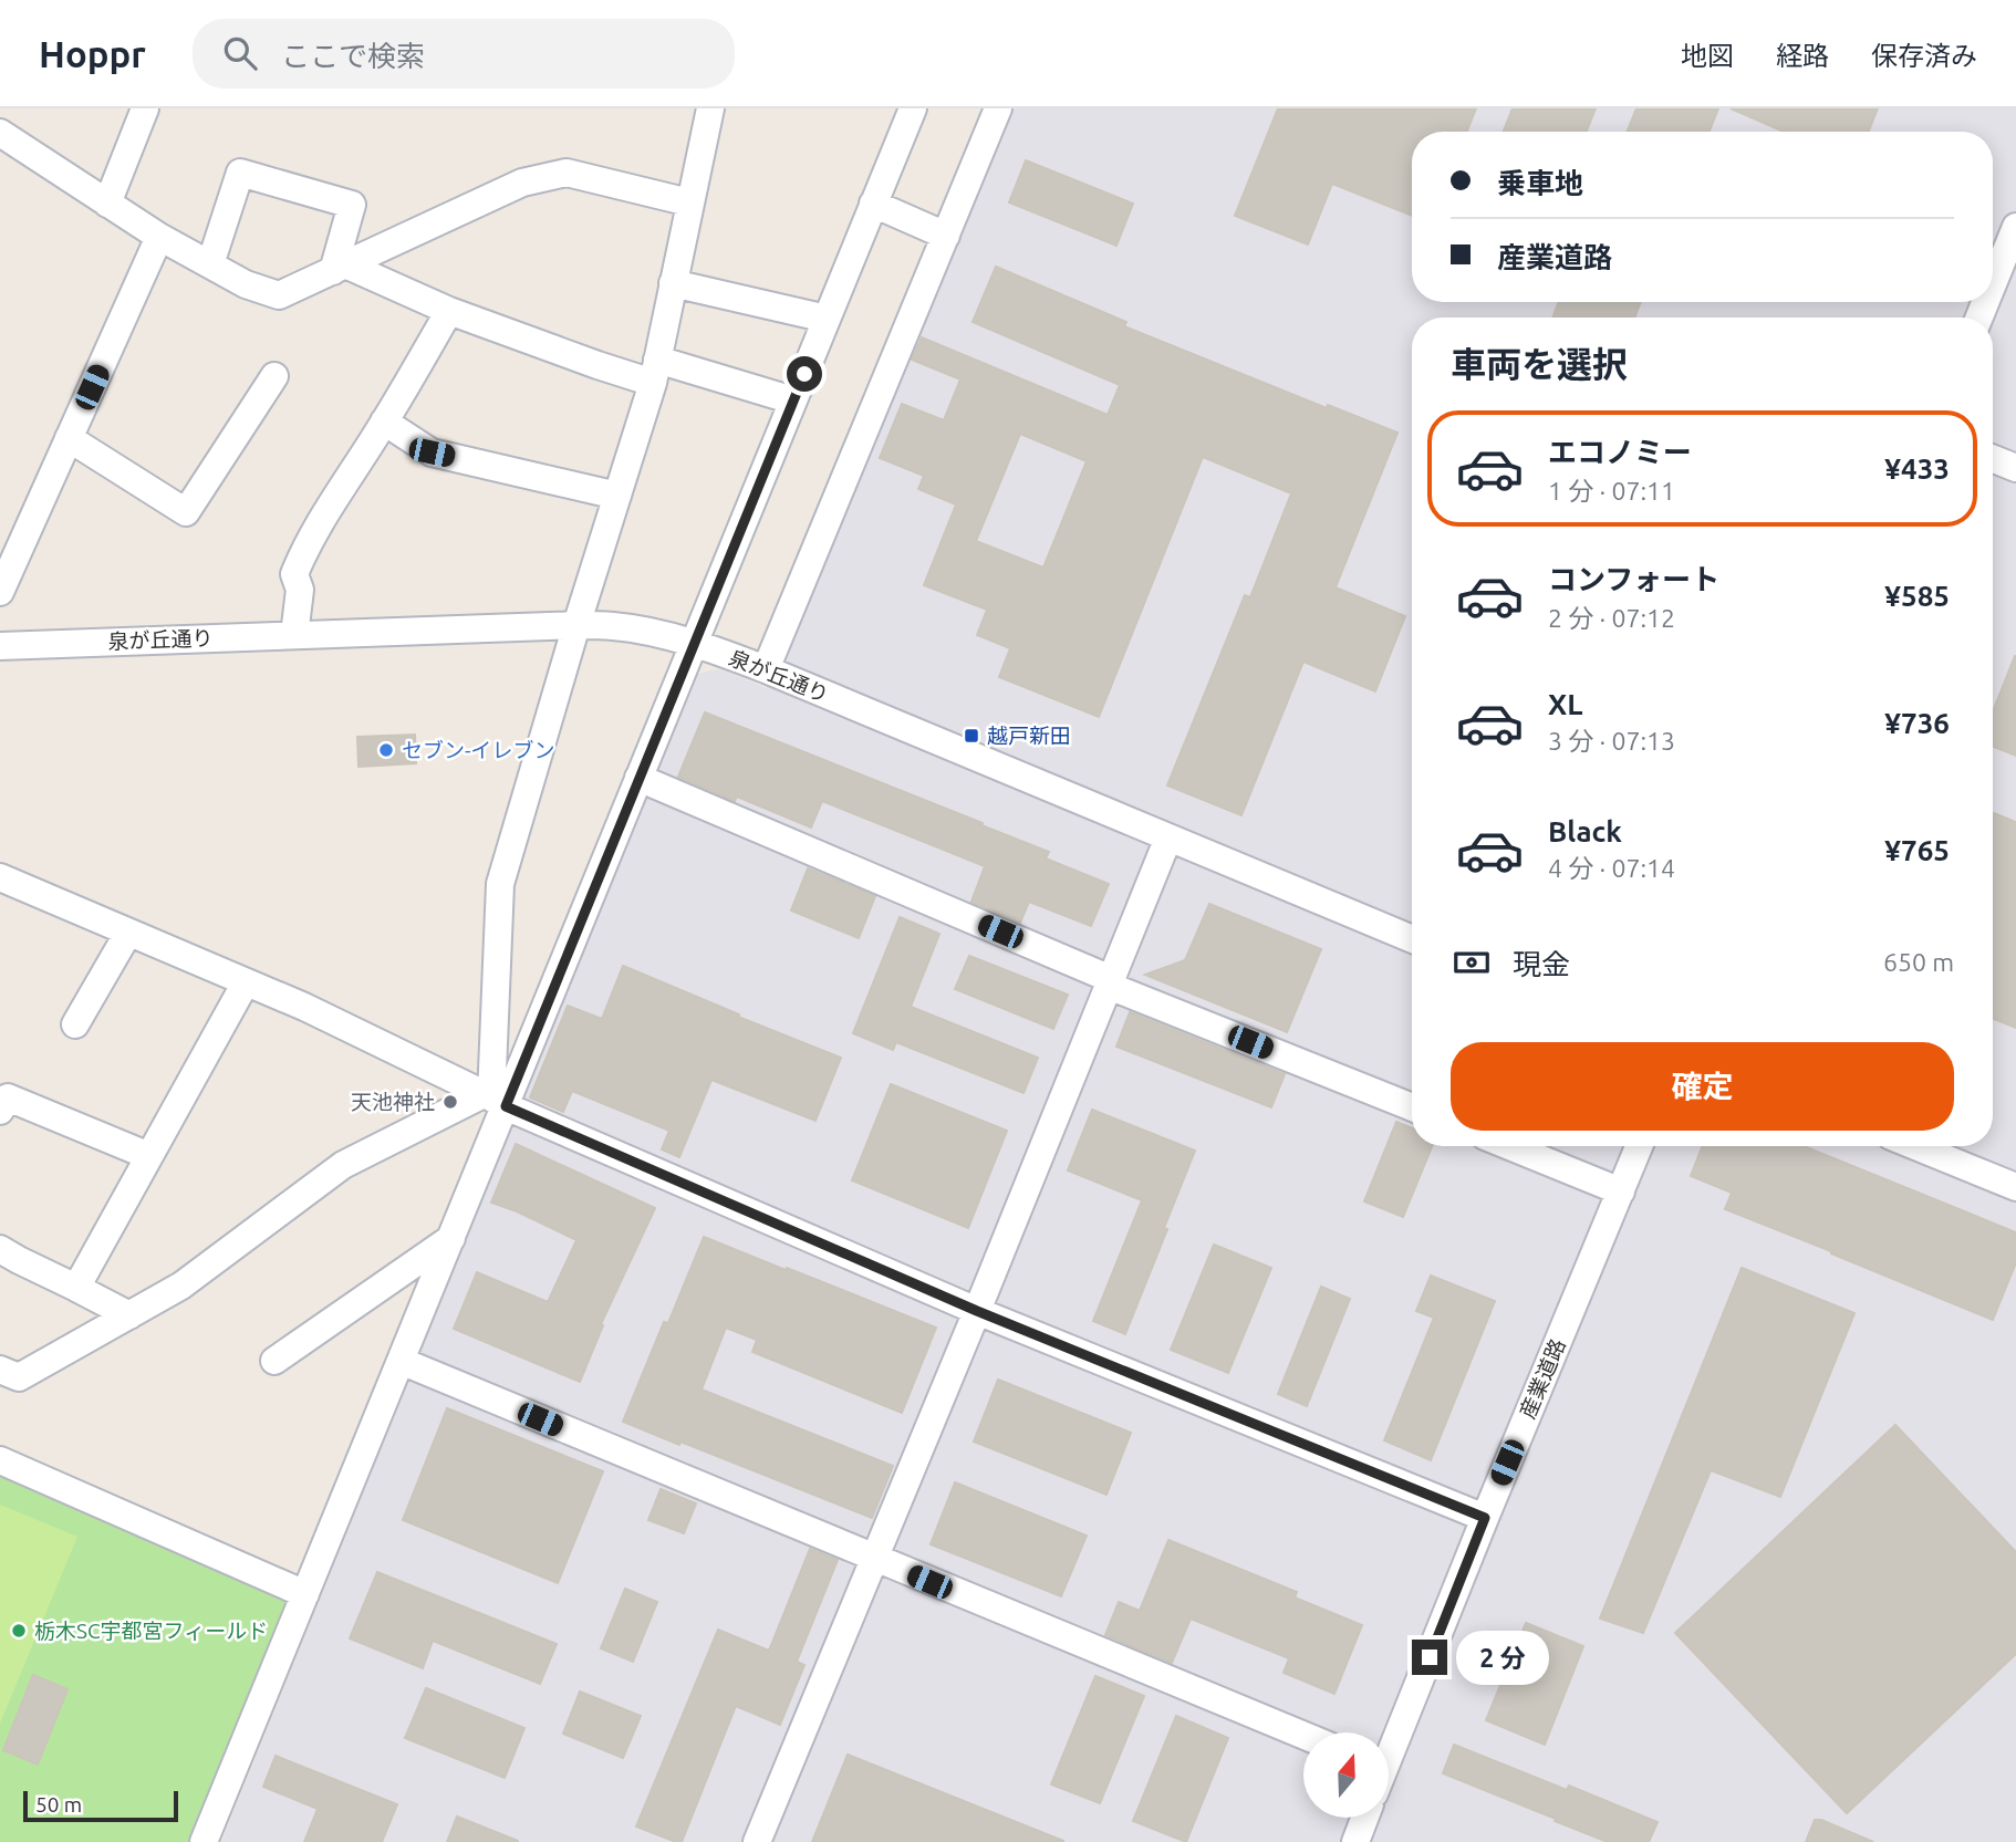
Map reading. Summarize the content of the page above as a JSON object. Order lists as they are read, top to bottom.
{
  "streets": {
    "street": ["泉が丘通り", "産業道路"]
  },
  "places": {
    "transit": ["越戸新田"],
    "other": ["セブン-イレブン", "天池神社", "栃木SC宇都宮フィールド"]
  },
  "scale_bar": "50 m",
  "north": "top",
  "page": {
    "header": "Hoppr",
    "search": "ここで検索",
    "nav": ["地図", "経路", "保存済み"],
    "banner": ["乗車地", "産業道路"],
    "heading": "車両を選択",
    "list": [
      {
        "name": "エコノミー",
        "note": "1 分 · 07:11",
        "value": "¥433"
      },
      {
        "name": "コンフォート",
        "note": "2 分 · 07:12",
        "value": "¥585"
      },
      {
        "name": "XL",
        "note": "3 分 · 07:13",
        "value": "¥736"
      },
      {
        "name": "Black",
        "note": "4 分 · 07:14",
        "value": "¥765"
      }
    ],
    "pay": ["現金", "650 m"],
    "buttons": "確定",
    "bubble": "2 分",
    "scale": "50 m"
  }
}
